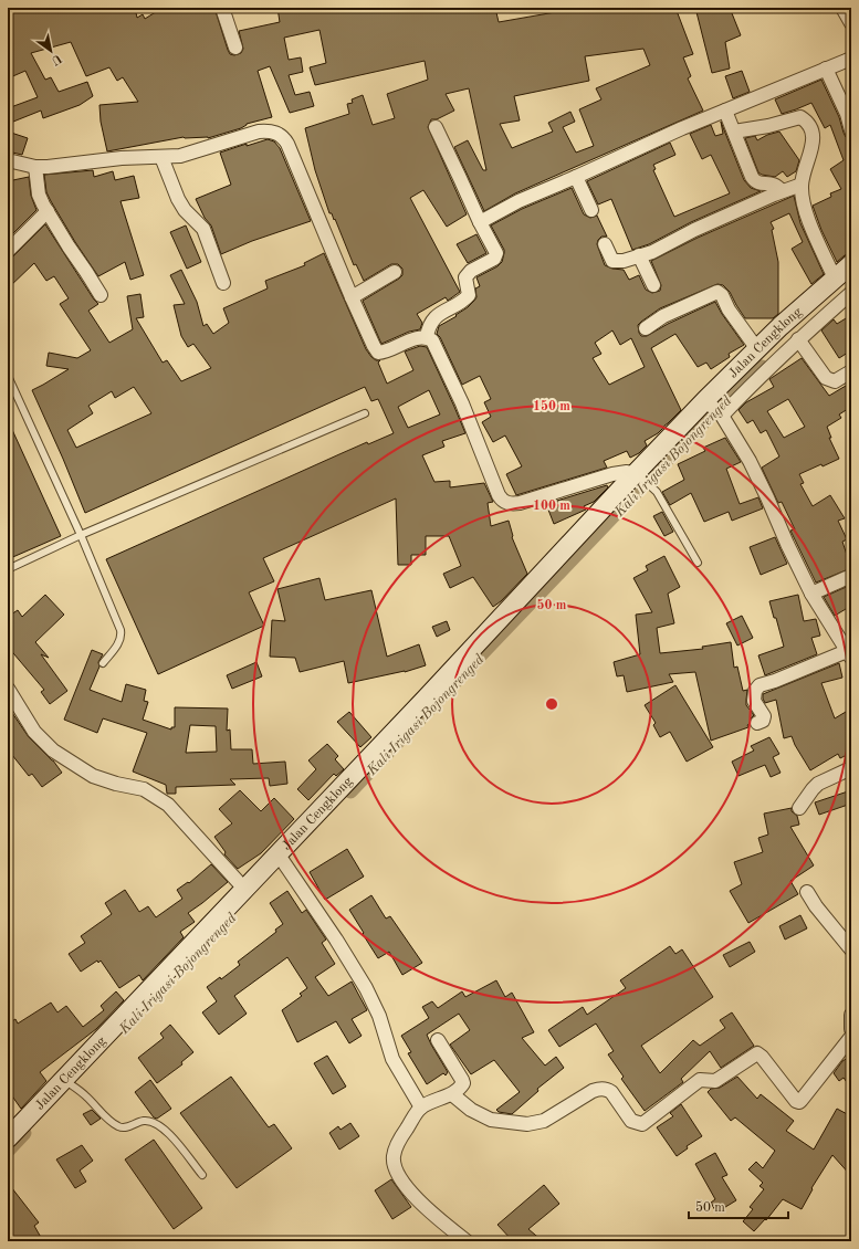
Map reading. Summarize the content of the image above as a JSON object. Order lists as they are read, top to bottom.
{
  "streets": {
    "main road": ["Jalan Cengklong"]
  },
  "water": ["Kali Irigasi Bojongrenged"],
  "scale_bar": "50 m",
  "north": "bottom right",
  "rings": ["150 m", "100 m", "50 m"]
}
